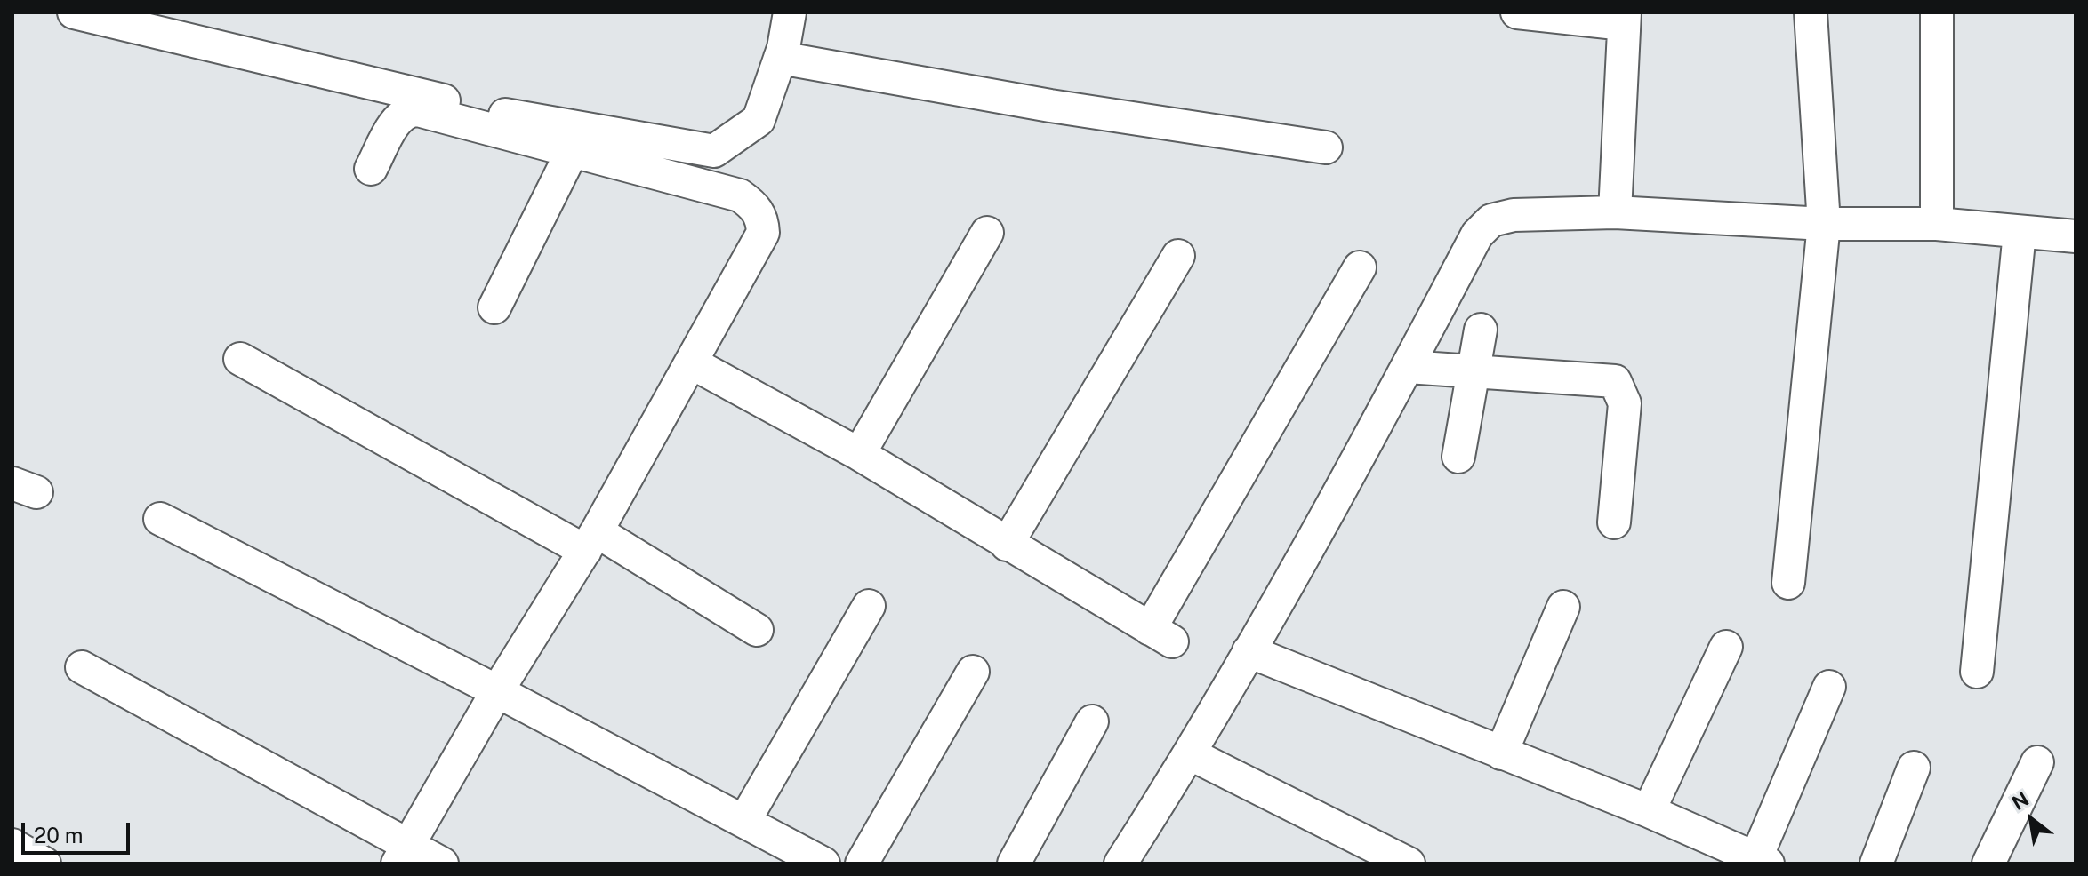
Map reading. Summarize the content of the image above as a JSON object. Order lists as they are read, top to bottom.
{
  "scale_bar": "20 m",
  "north": "top left"
}
